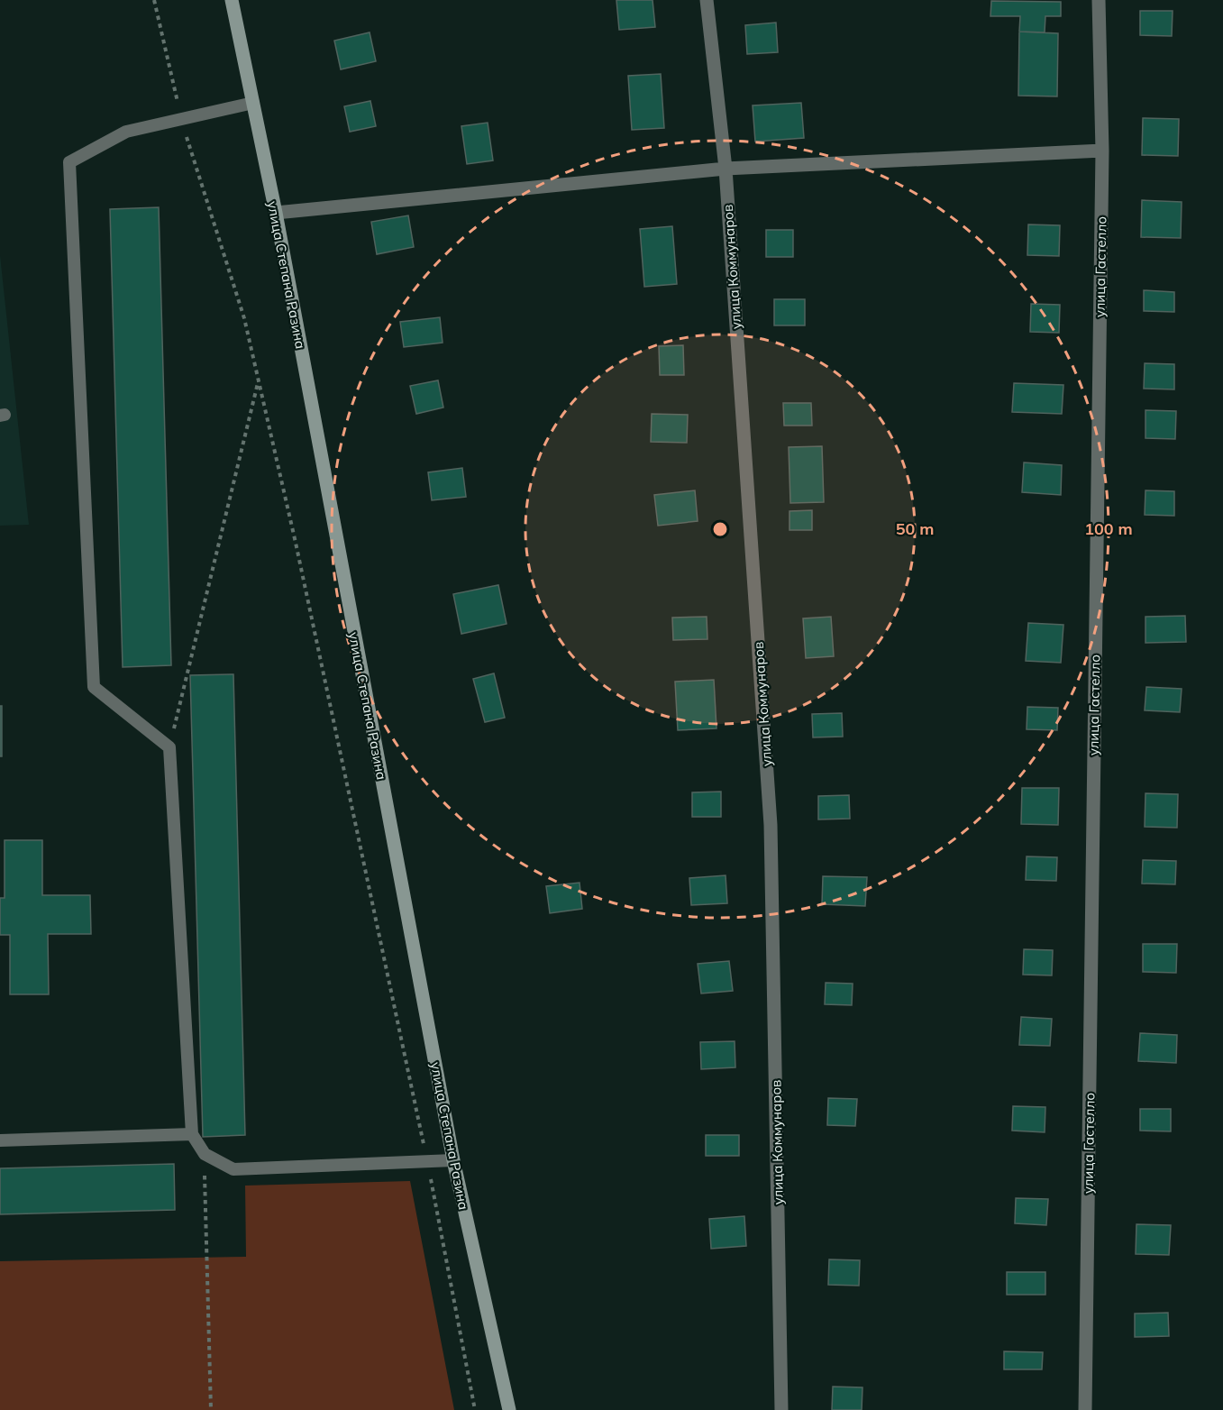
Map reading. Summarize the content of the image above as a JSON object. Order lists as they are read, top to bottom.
{
  "streets": {
    "main road": ["улица Степана Разина"],
    "street": ["улица Коммунаров", "улица Гастелло"]
  },
  "rings": ["50 m", "100 m"]
}
